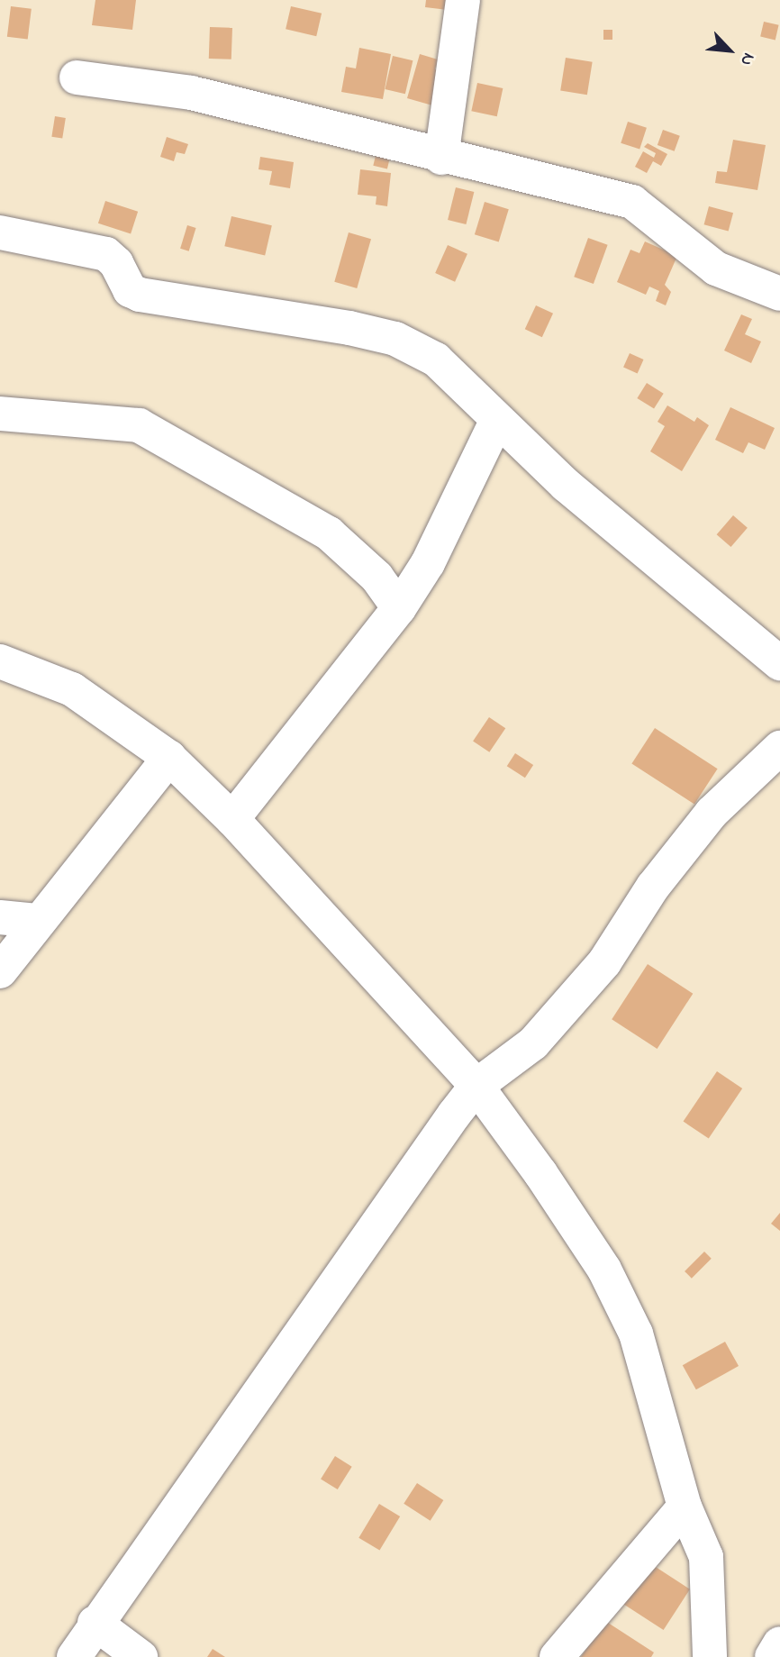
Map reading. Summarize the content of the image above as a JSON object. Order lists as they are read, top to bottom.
{
  "north": "bottom right"
}
